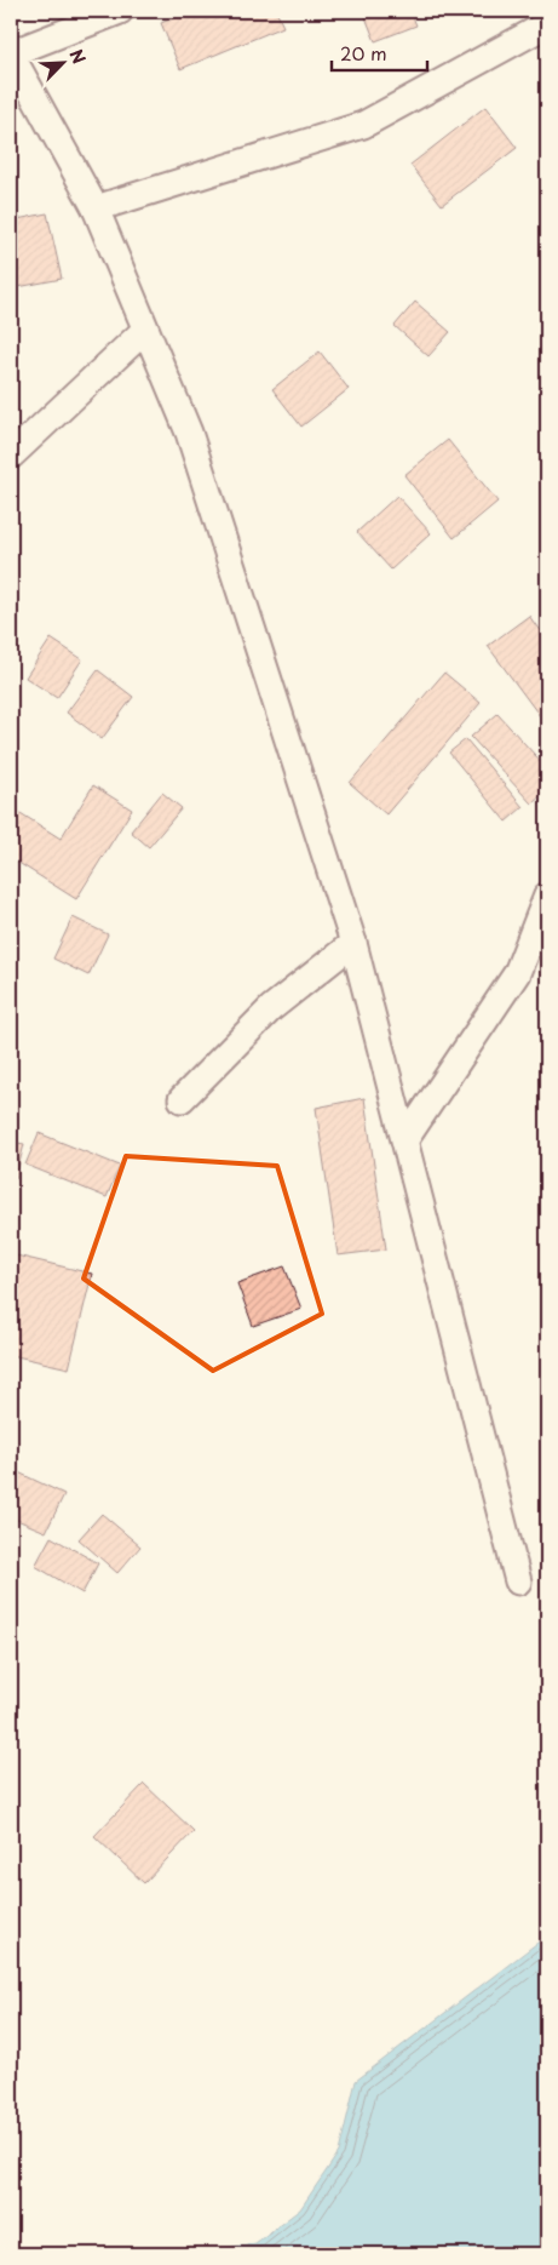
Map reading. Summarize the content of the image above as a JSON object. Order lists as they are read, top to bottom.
{
  "scale_bar": "20 m",
  "north": "top right"
}
